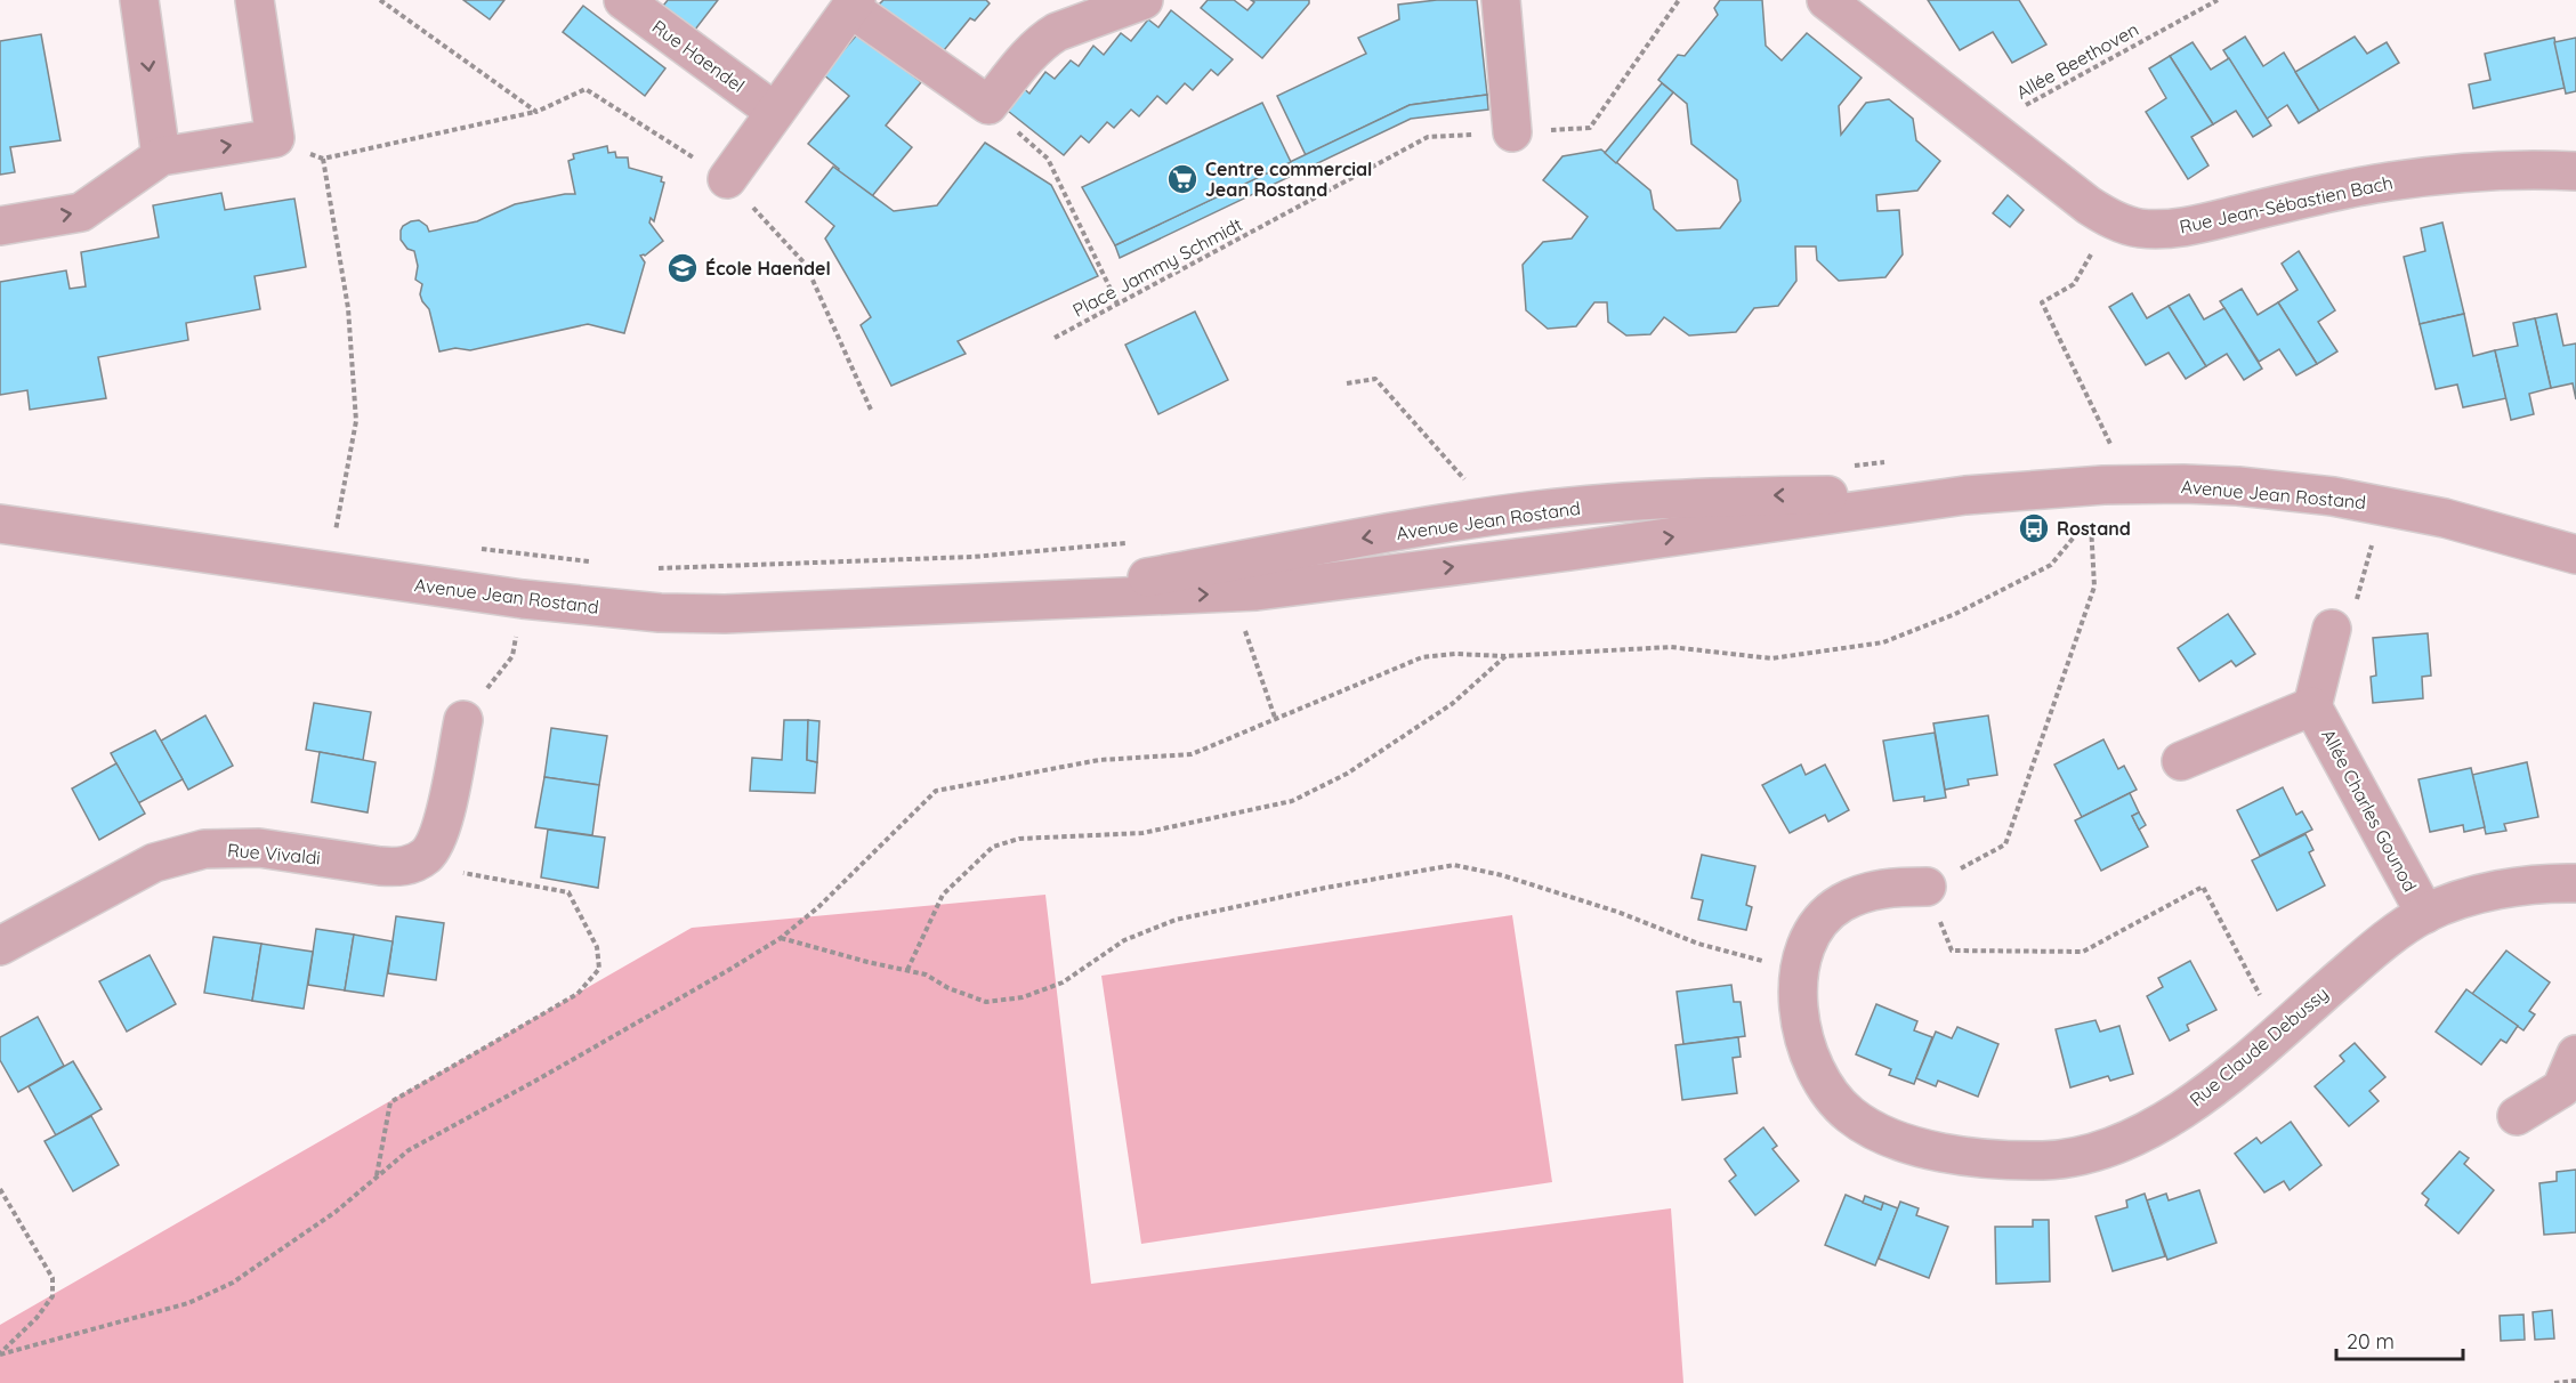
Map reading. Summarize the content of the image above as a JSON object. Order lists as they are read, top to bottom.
{
  "streets": {
    "street": [
      "Rue Haendel",
      "Rue Jean-Sébastien Bach",
      "Avenue Jean Rostand",
      "Allée Charles Gounod",
      "Rue Vivaldi",
      "Rue Claude Debussy"
    ],
    "path": ["Allée Beethoven", "Place Jammy Schmidt"]
  },
  "crossings": [
    ["Allée Beethoven", "Rue Jean-Sébastien Bach"],
    ["Allée Charles Gounod", "Rue Claude Debussy"]
  ],
  "places": {
    "supermarket": ["Centre commercial Jean Rostand"],
    "school or university": ["École Haendel"],
    "bus stop": ["Rostand"]
  },
  "scale_bar": "20 m"
}
